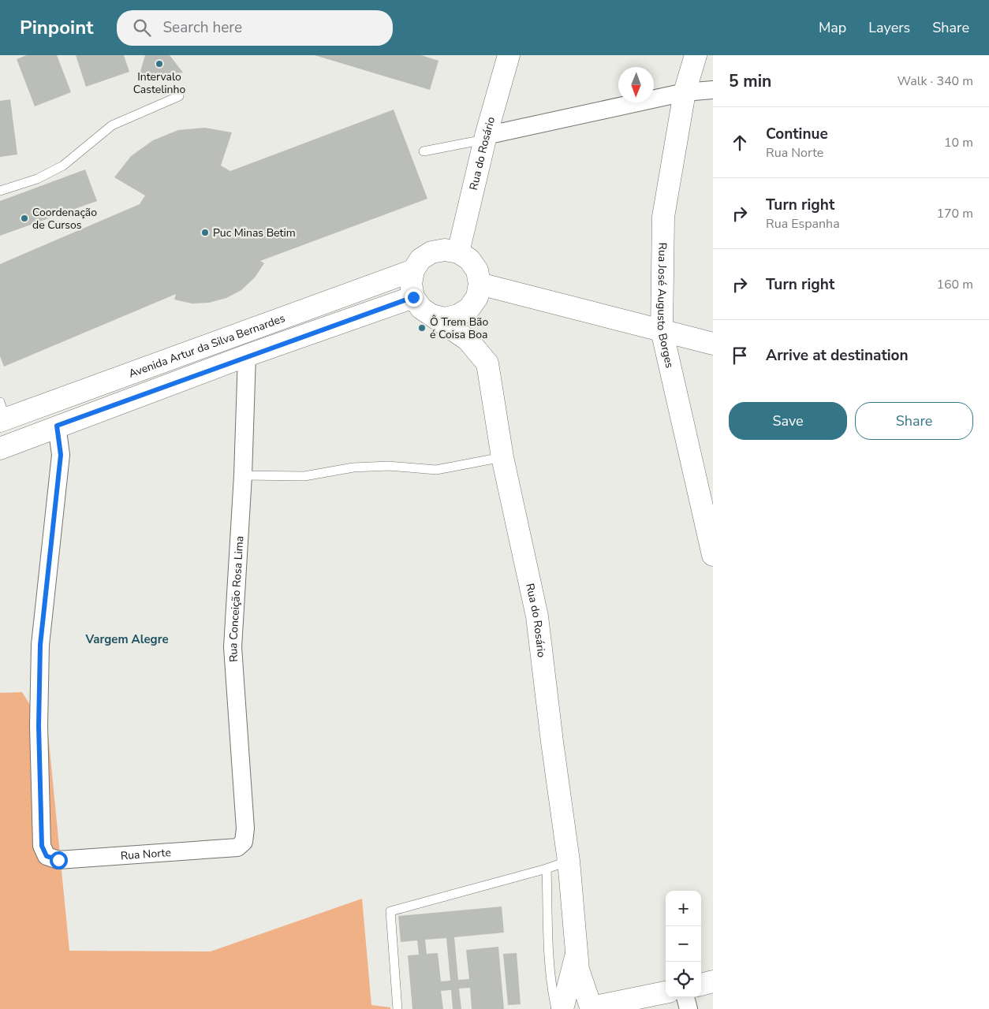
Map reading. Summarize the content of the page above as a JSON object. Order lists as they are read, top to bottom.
{
  "streets": {
    "street": [
      "Rua do Rosário",
      "Rua José Augusto Borges",
      "Avenida Artur da Silva Bernardes",
      "Rua Conceição Rosa Lima",
      "Rua Norte"
    ]
  },
  "crossings": [
    ["Rua do Rosário", "Avenida Artur da Silva Bernardes"],
    ["Rua Conceição Rosa Lima", "Rua Norte"]
  ],
  "districts": ["Vargem Alegre"],
  "places": [
    "Intervalo Castelinho",
    "Coordenação de Cursos",
    "Puc Minas Betim",
    "Ô Trem Bão é Coisa Boa"
  ],
  "north": "bottom",
  "page": {
    "header": "Pinpoint",
    "search": "Search here",
    "nav": ["Map", "Layers", "Share"],
    "heading": ["5 min", "Walk · 340 m"],
    "list": [
      ["Continue", "Rua Norte", "10 m"],
      ["Turn right", "Rua Espanha", "170 m"],
      ["Turn right", "160 m"],
      "Arrive at destination"
    ],
    "buttons": ["Save", "Share"],
    "map_buttons": ["+", "−"]
  }
}
